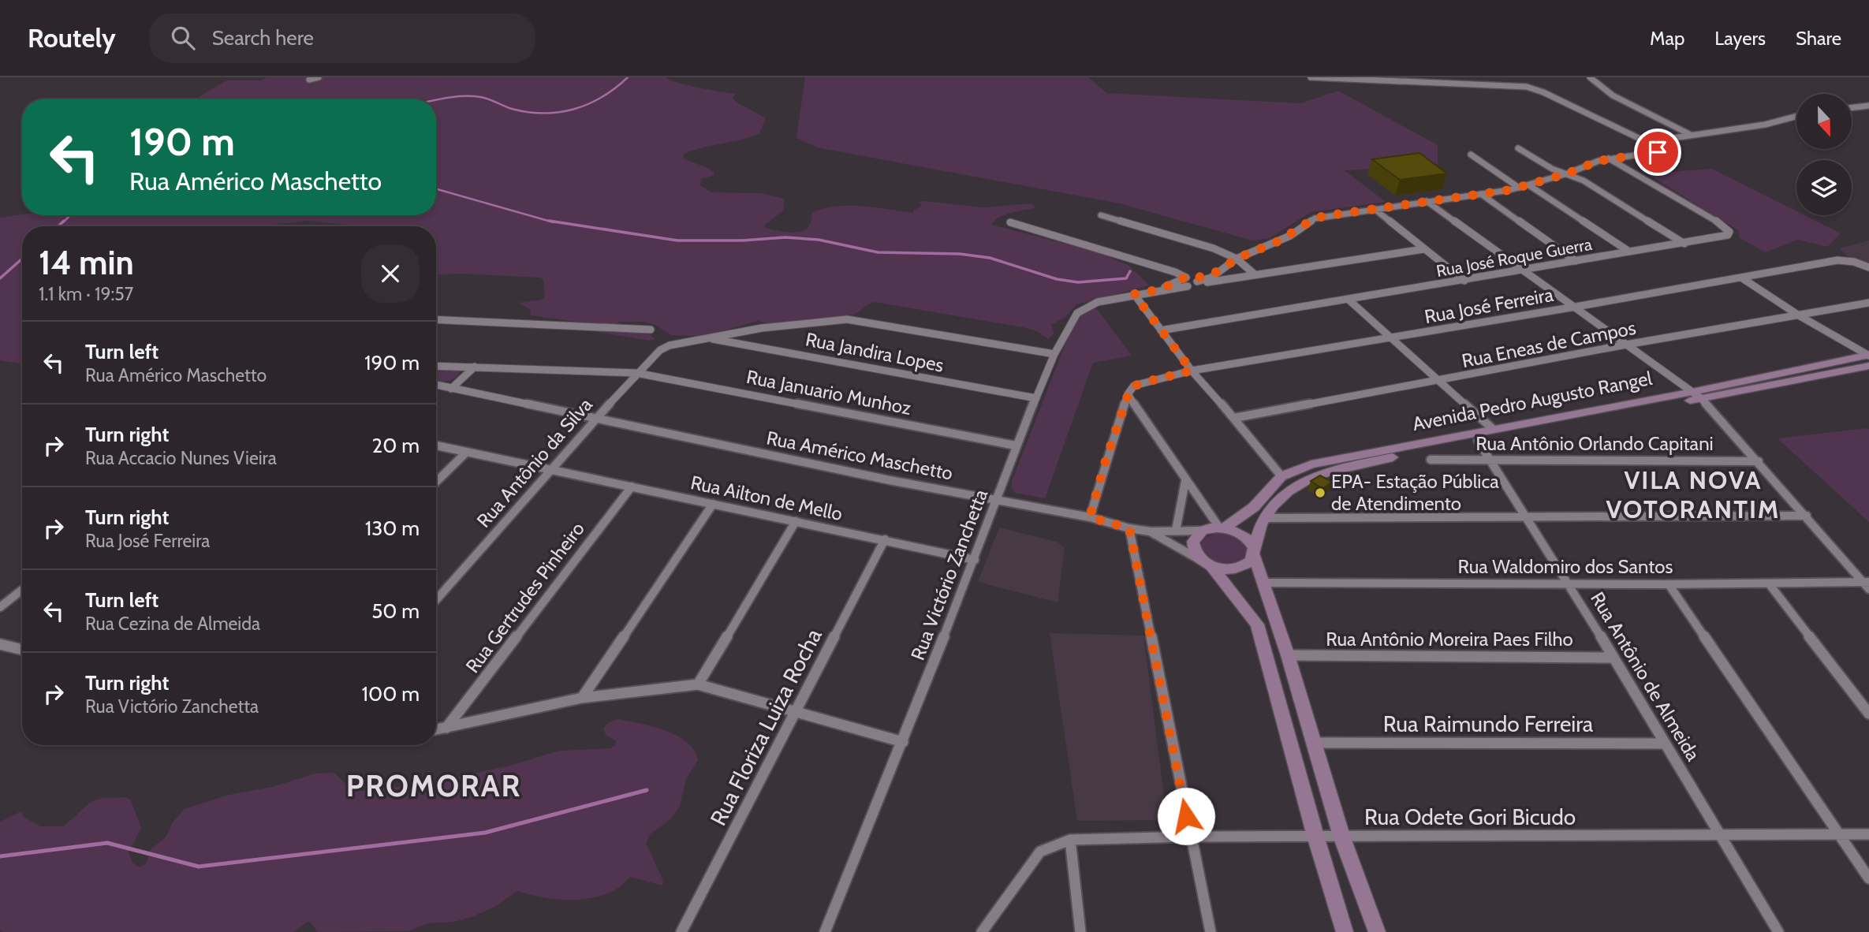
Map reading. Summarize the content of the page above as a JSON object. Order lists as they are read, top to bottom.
{
  "streets": {
    "street": [
      "Rua José Roque Guerra",
      "Rua José Ferreira",
      "Rua Eneas de Campos",
      "Rua Jandira Lopes",
      "Rua Januario Munhoz",
      "Avenida Pedro Augusto Rangel",
      "Rua Antônio Orlando Capitani",
      "Rua Américo Maschetto",
      "Rua Antônio da Silva",
      "Rua Ailton de Mello",
      "Rua Waldomiro dos Santos",
      "Rua Victório Zanchetta",
      "Rua Gertrudes Pinheiro",
      "Rua Antônio Moreira Paes Filho",
      "Rua Antônio de Almeida",
      "Rua Raimundo Ferreira",
      "Rua Floriza Luiza Rocha",
      "Rua Odete Gori Bicudo"
    ]
  },
  "crossings": [
    ["Rua Jandira Lopes", "Rua Antônio da Silva"],
    ["Rua Jandira Lopes", "Rua Victório Zanchetta"],
    ["Rua Januario Munhoz", "Rua Antônio da Silva"],
    ["Rua Januario Munhoz", "Rua Victório Zanchetta"],
    ["Avenida Pedro Augusto Rangel", "Rua Américo Maschetto"],
    ["Avenida Pedro Augusto Rangel", "Rua Antônio de Almeida"],
    ["Rua Antônio Orlando Capitani", "Rua Antônio de Almeida"],
    ["Rua Américo Maschetto", "Rua Antônio da Silva"],
    ["Rua Américo Maschetto", "Rua Victório Zanchetta"],
    ["Rua Antônio da Silva", "Rua Ailton de Mello"],
    ["Rua Ailton de Mello", "Rua Victório Zanchetta"],
    ["Rua Ailton de Mello", "Rua Gertrudes Pinheiro"],
    ["Rua Ailton de Mello", "Rua Floriza Luiza Rocha"],
    ["Rua Waldomiro dos Santos", "Rua Antônio de Almeida"],
    ["Rua Antônio Moreira Paes Filho", "Rua Antônio de Almeida"],
    ["Rua Antônio de Almeida", "Rua Raimundo Ferreira"],
    ["Rua Antônio de Almeida", "Rua Odete Gori Bicudo"]
  ],
  "districts": ["VILA NOVA VOTORANTIM", "PROMORAR"],
  "places": ["EPA- Estação Pública de Atendimento"],
  "north": "bottom",
  "page": {
    "header": "Routely",
    "search": "Search here",
    "nav": ["Map", "Layers", "Share"],
    "turn": ["190 m", "Rua Américo Maschetto"],
    "heading": ["14 min", "1.1 km · 19:57"],
    "list": [
      {
        "name": "Turn left",
        "note": "Rua Américo Maschetto",
        "value": "190 m"
      },
      {
        "name": "Turn right",
        "note": "Rua Accacio Nunes Vieira",
        "value": "20 m"
      },
      {
        "name": "Turn right",
        "note": "Rua José Ferreira",
        "value": "130 m"
      },
      {
        "name": "Turn left",
        "note": "Rua Cezina de Almeida",
        "value": "50 m"
      },
      {
        "name": "Turn right",
        "note": "Rua Victório Zanchetta",
        "value": "100 m"
      }
    ]
  }
}
